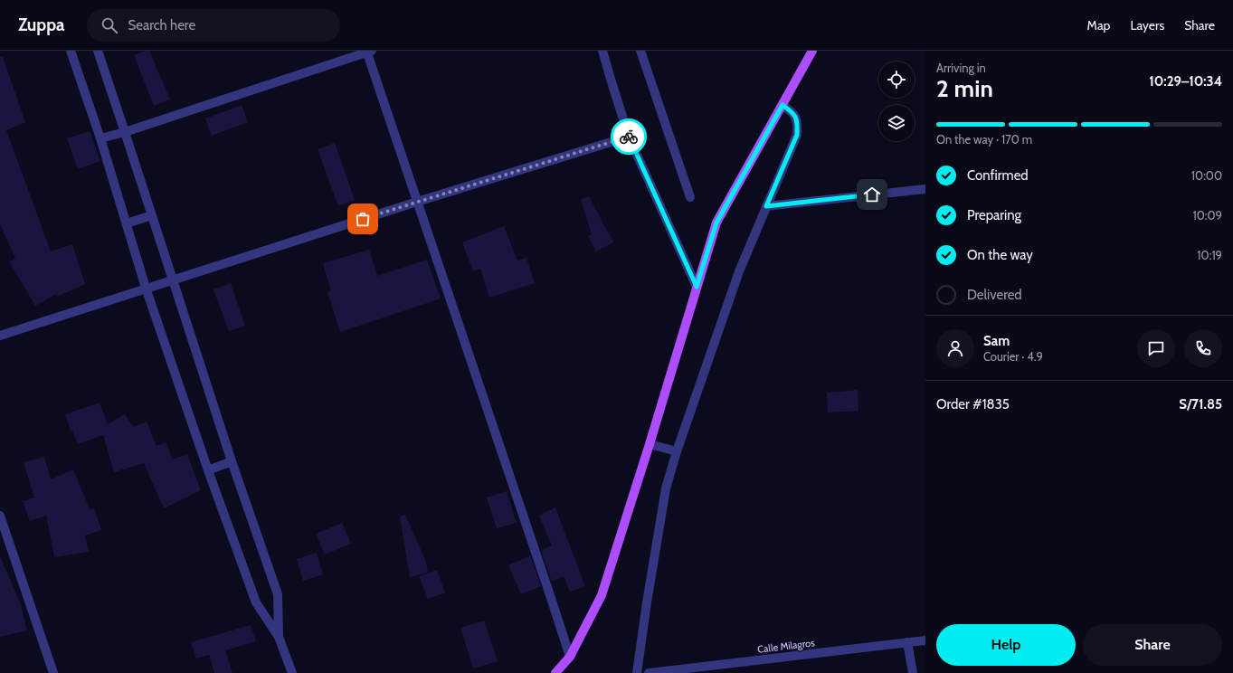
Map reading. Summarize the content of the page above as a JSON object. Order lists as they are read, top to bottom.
{
  "streets": {
    "street": ["Calle Milagros"]
  },
  "page": {
    "header": "Zuppa",
    "search": "Search here",
    "nav": ["Map", "Layers", "Share"],
    "heading": ["2 min", "Arriving in", "10:29–10:34"],
    "panel": [
      "Sam",
      "Courier · 4.9",
      "Order #1835",
      "S/71.85"
    ],
    "bar": "On the way · 170 m",
    "list": [
      ["Confirmed", "10:00"],
      ["Preparing", "10:09"],
      ["On the way", "10:19"],
      "Delivered"
    ],
    "buttons": ["Help", "Share"]
  }
}
